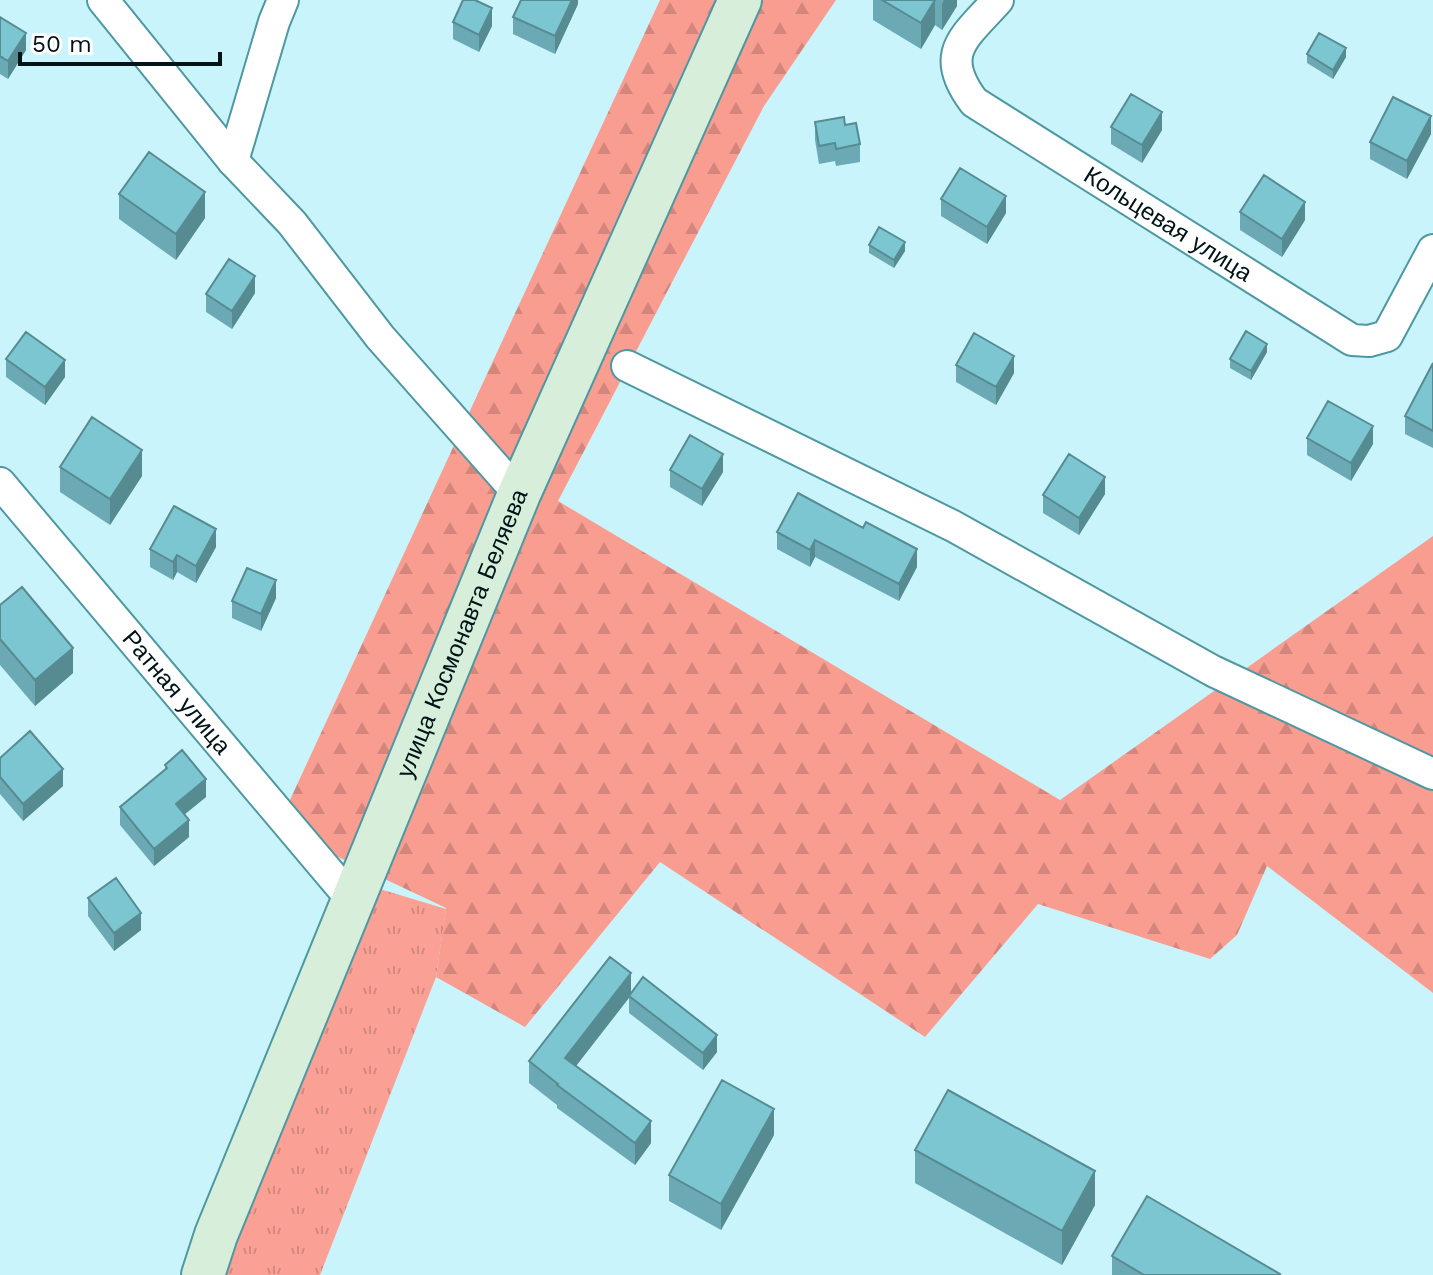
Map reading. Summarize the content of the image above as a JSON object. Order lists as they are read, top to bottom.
{
  "streets": {
    "street": ["Кольцевая улица", "улица Космонавта Беляева", "Ратная улица"]
  },
  "crossings": [
    ["улица Космонавта Беляева", "Ратная улица"]
  ],
  "scale_bar": "50 m"
}
